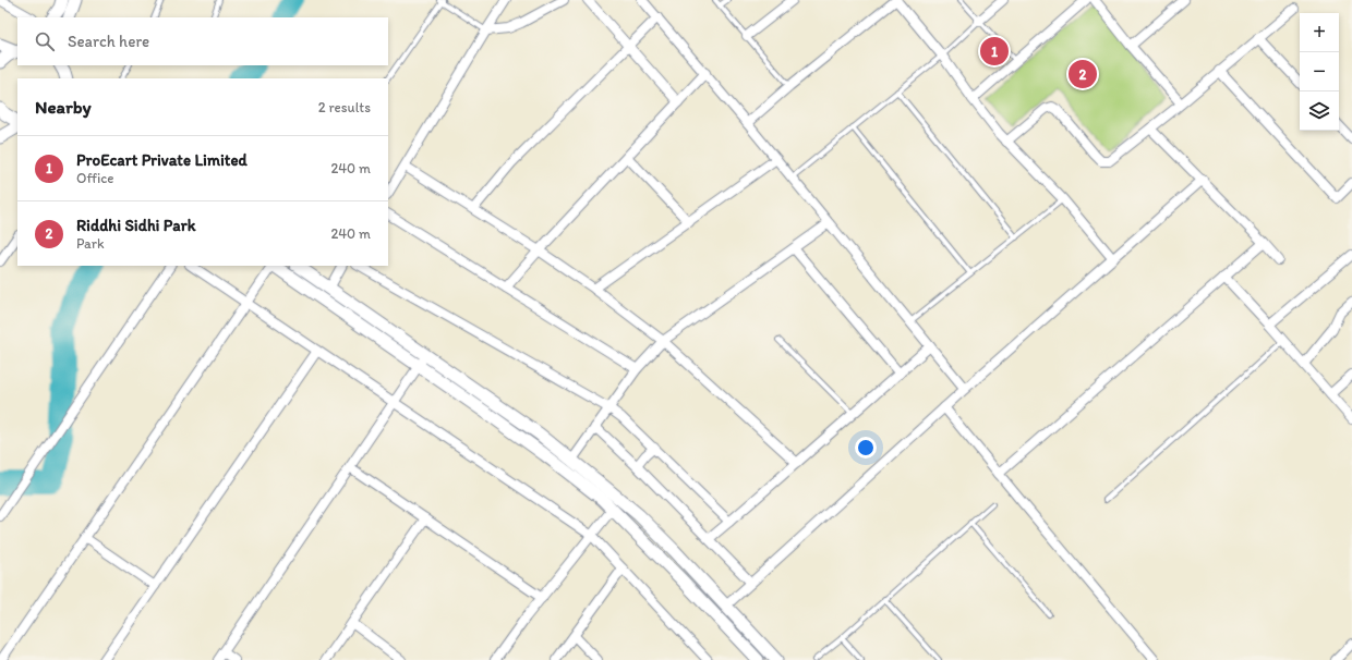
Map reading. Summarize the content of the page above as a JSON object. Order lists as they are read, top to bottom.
{
  "page": {
    "map_buttons": ["+", "−"],
    "search": "Search here",
    "pins": ["1", "2"],
    "heading": ["Nearby", "2 results"],
    "list": [
      {
        "mark": "1",
        "name": "ProEcart Private Limited",
        "note": "Office",
        "value": "240 m"
      },
      {
        "mark": "2",
        "name": "Riddhi Sidhi Park",
        "note": "Park",
        "value": "240 m"
      }
    ]
  }
}
